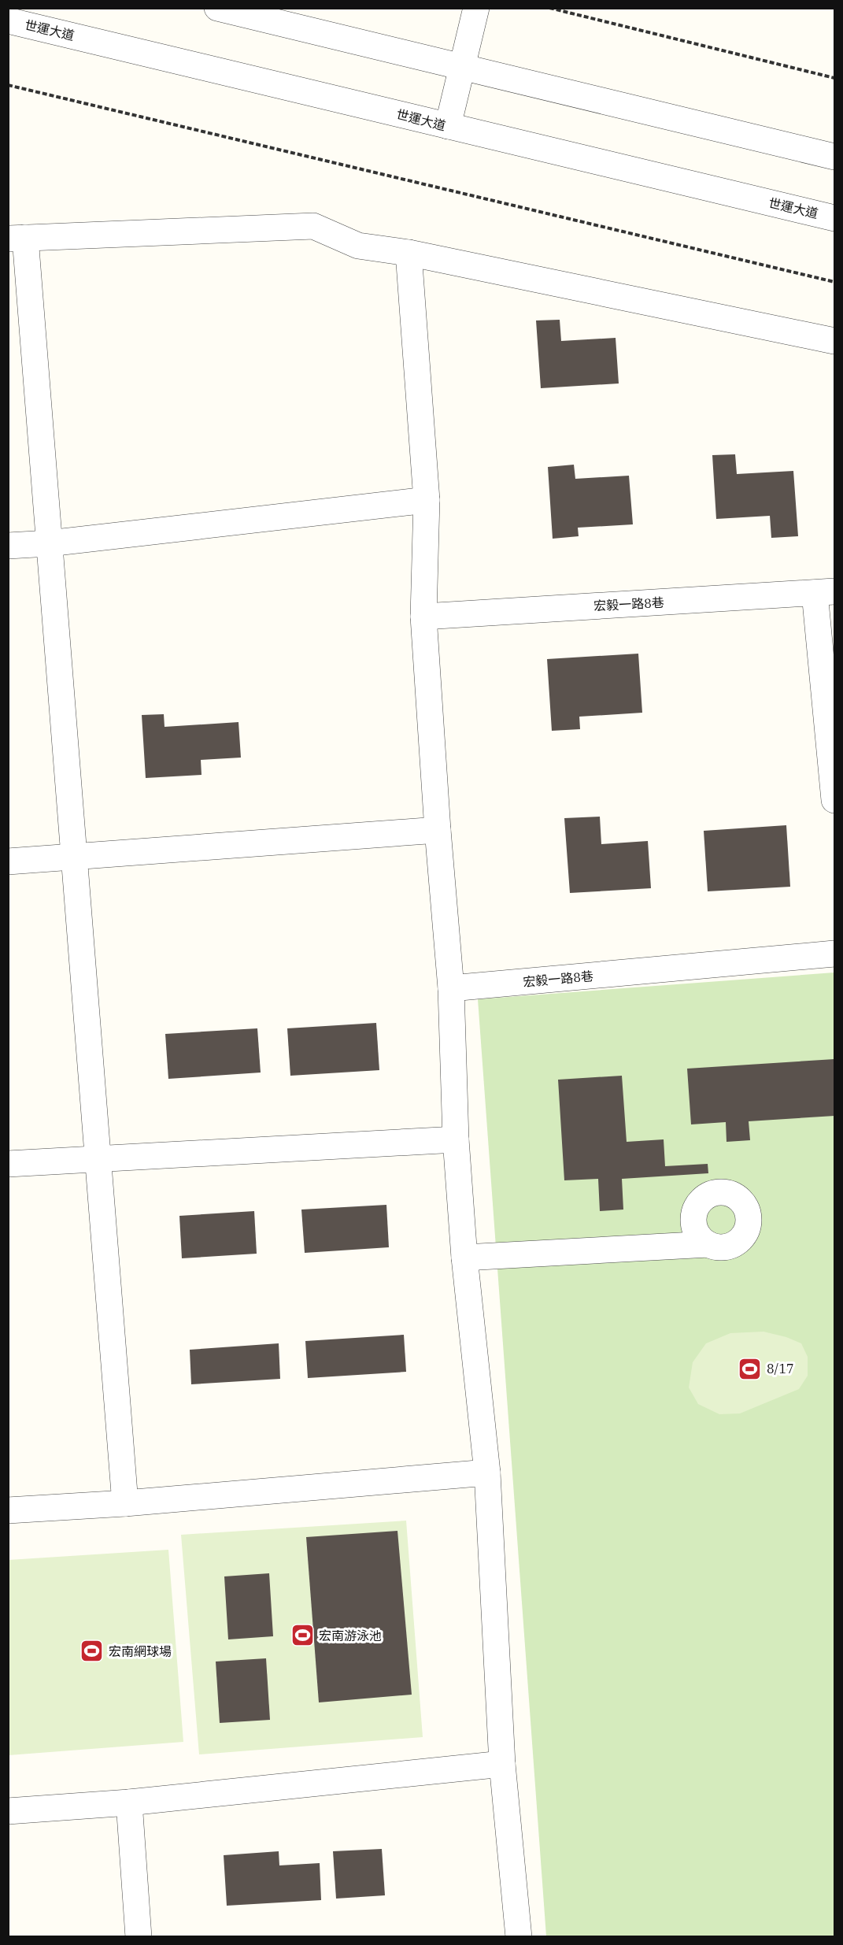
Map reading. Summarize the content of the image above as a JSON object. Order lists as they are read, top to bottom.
{
  "streets": {
    "street": ["世運大道", "宏毅一路8巷"]
  },
  "places": {
    "sports": ["8/17", "宏南游泳池", "宏南網球場"]
  }
}
